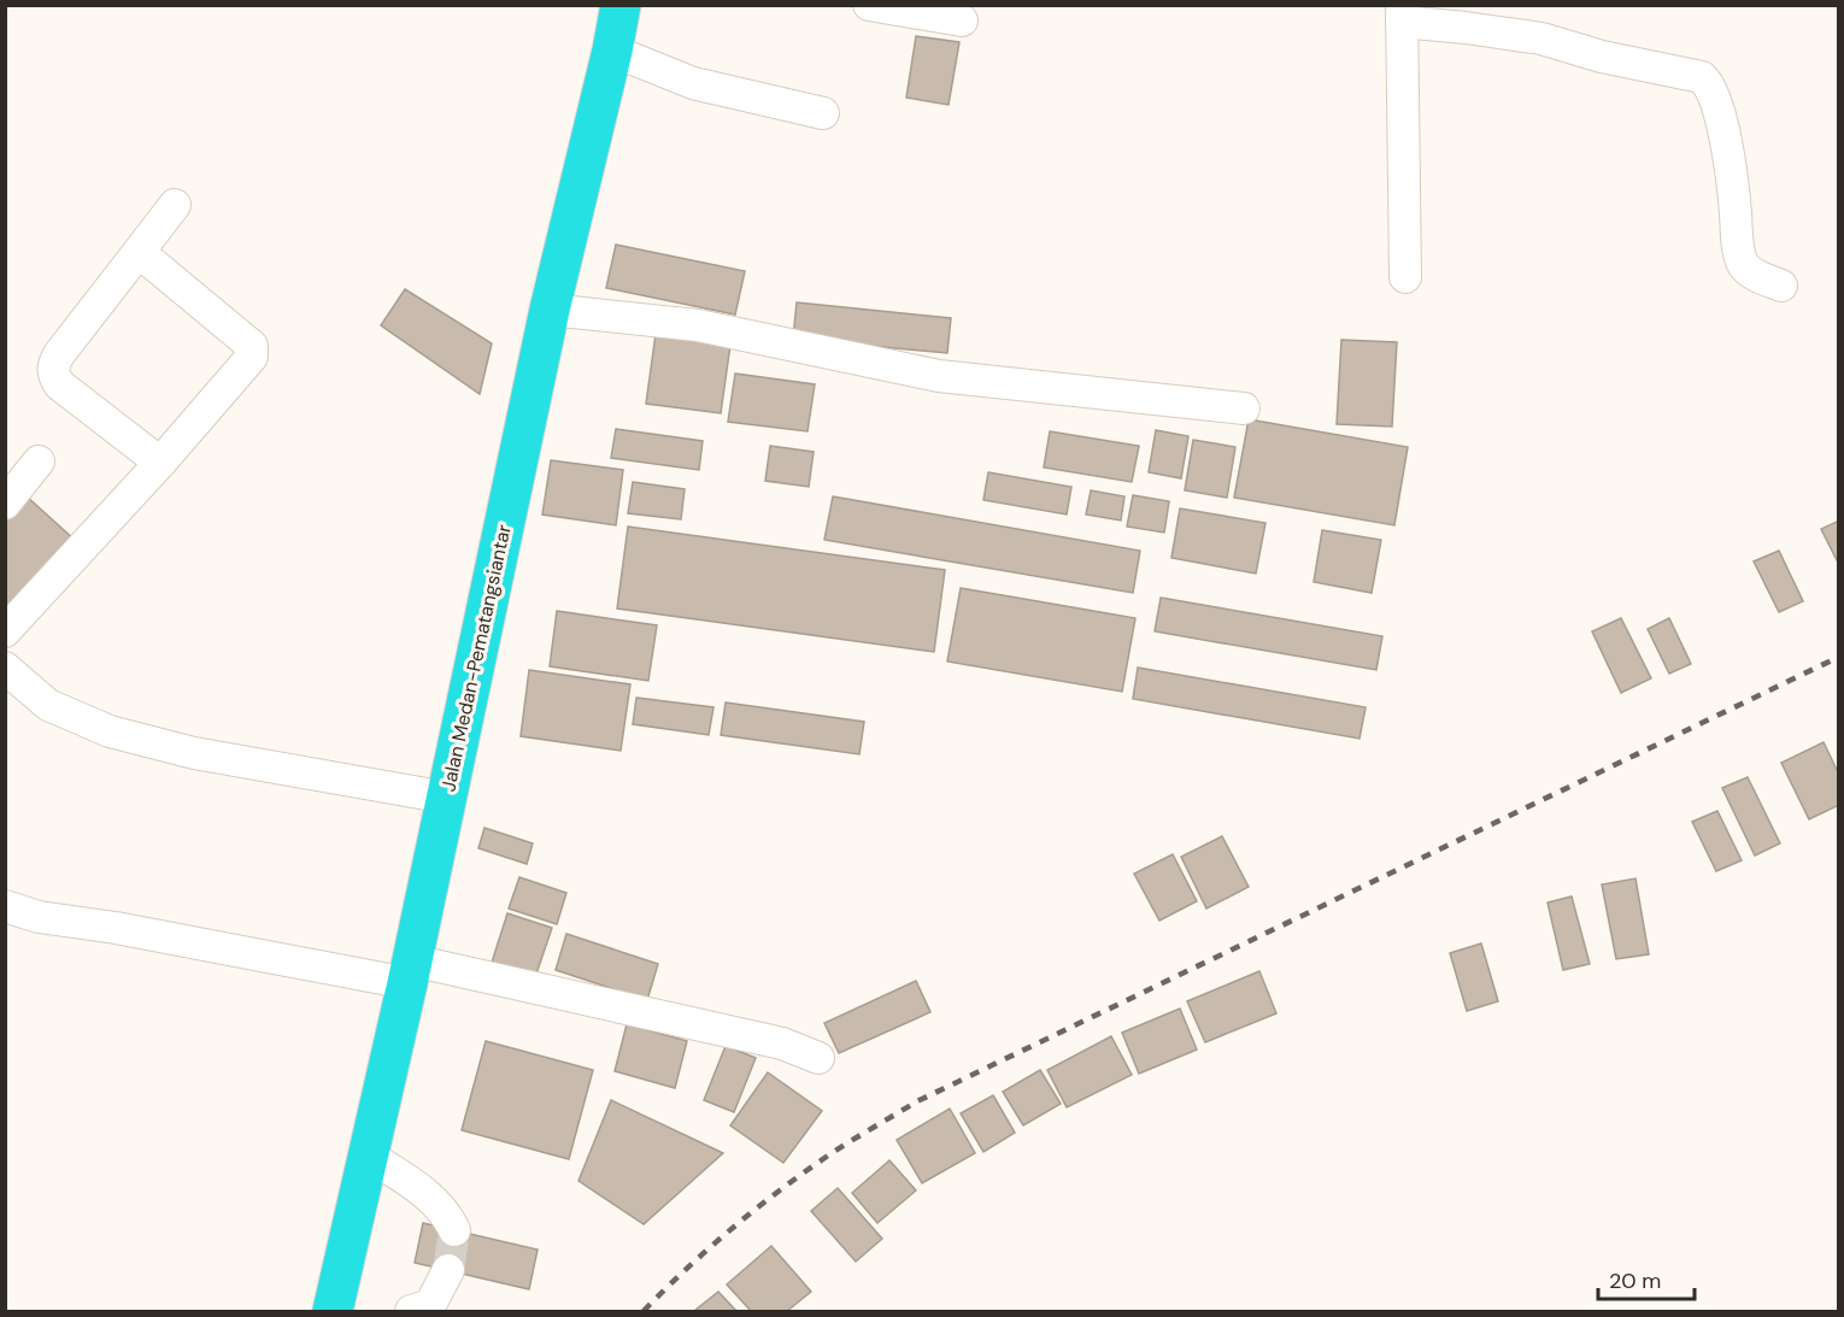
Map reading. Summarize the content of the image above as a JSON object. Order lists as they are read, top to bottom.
{
  "streets": {
    "highway": ["Jalan Medan-Pematangsiantar"]
  },
  "scale_bar": "20 m"
}
